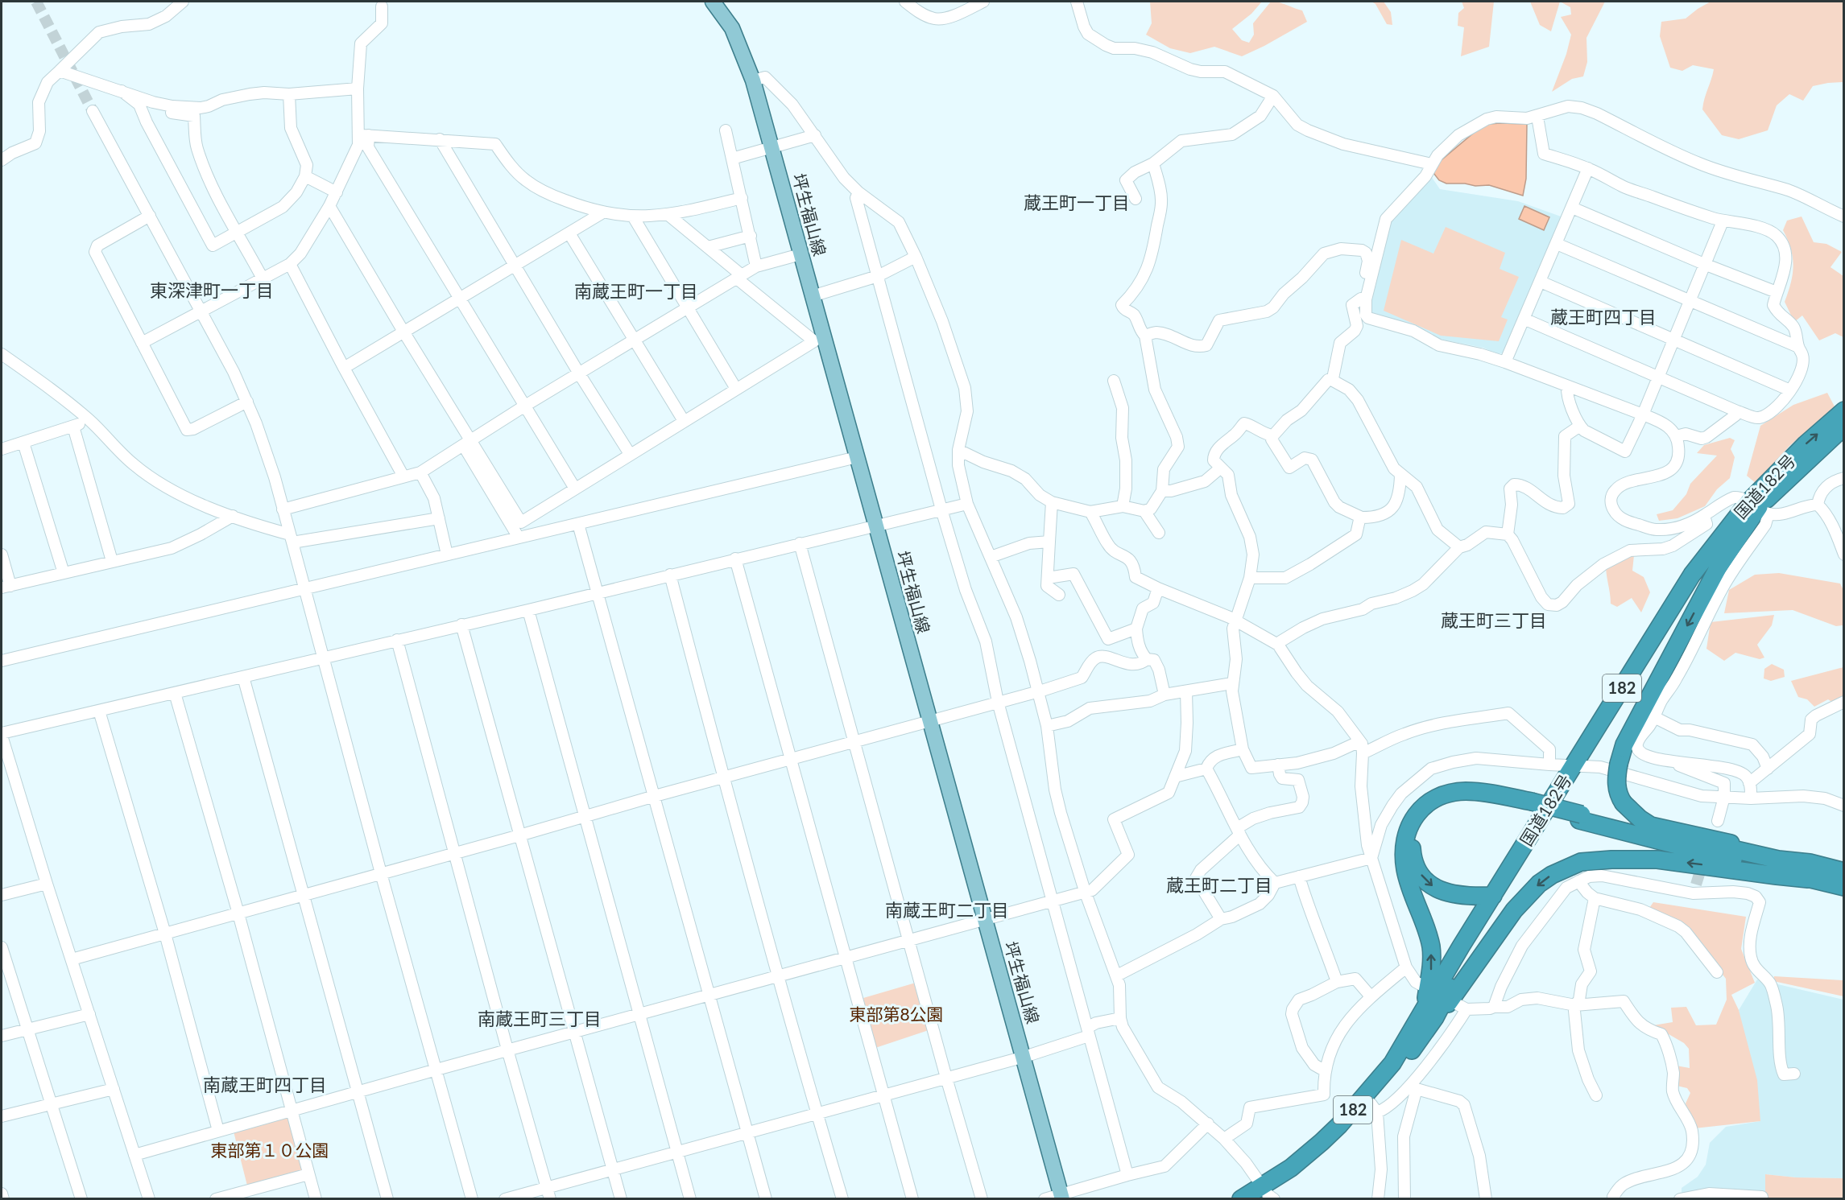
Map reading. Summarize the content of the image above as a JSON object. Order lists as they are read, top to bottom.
{
  "streets": {
    "highway": ["国道182号", "182"],
    "main road": ["坪生福山線"]
  },
  "districts": [
    "蔵王町一丁目",
    "東深津町一丁目",
    "南蔵王町一丁目",
    "蔵王町四丁目",
    "蔵王町三丁目",
    "蔵王町二丁目",
    "南蔵王町二丁目",
    "南蔵王町三丁目",
    "南蔵王町四丁目"
  ],
  "parks": ["東部第8公園", "東部第１０公園"]
}
